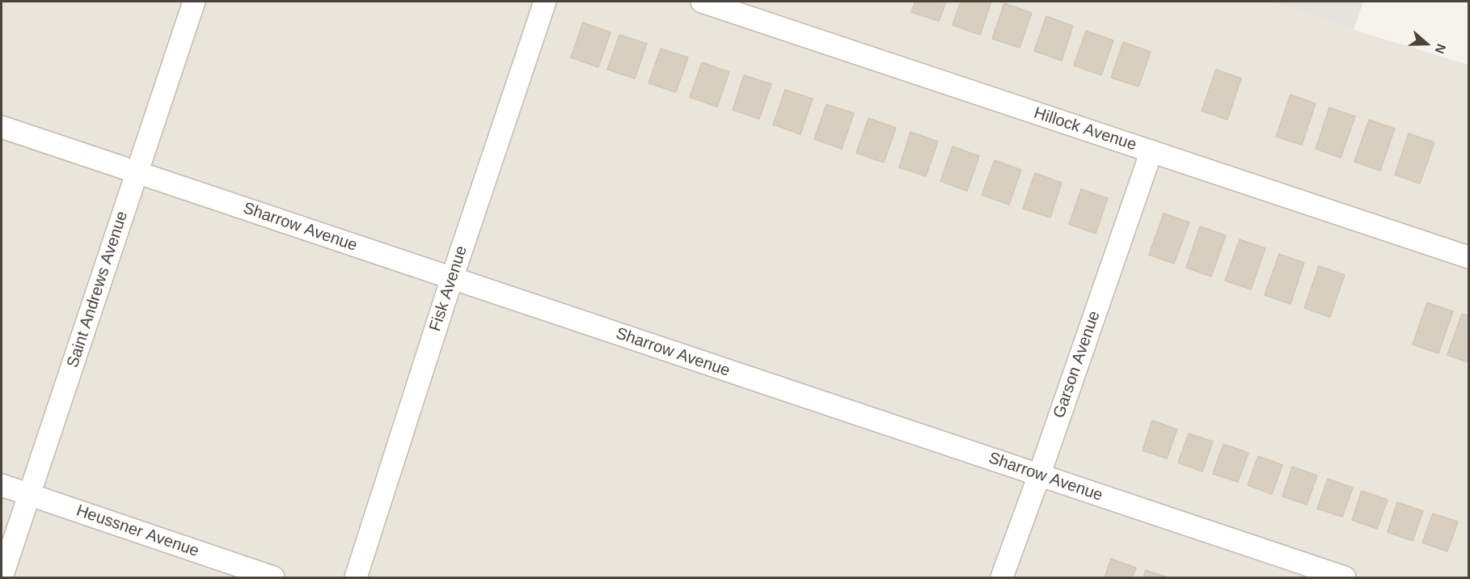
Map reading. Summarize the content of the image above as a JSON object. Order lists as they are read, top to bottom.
{
  "streets": {
    "street": [
      "Hillock Avenue",
      "Sharrow Avenue",
      "Fisk Avenue",
      "Saint Andrews Avenue",
      "Garson Avenue",
      "Heussner Avenue"
    ]
  },
  "crossings": [
    ["Hillock Avenue", "Garson Avenue"],
    ["Sharrow Avenue", "Fisk Avenue"],
    ["Sharrow Avenue", "Saint Andrews Avenue"],
    ["Sharrow Avenue", "Garson Avenue"],
    ["Saint Andrews Avenue", "Heussner Avenue"]
  ],
  "north": "right"
}
